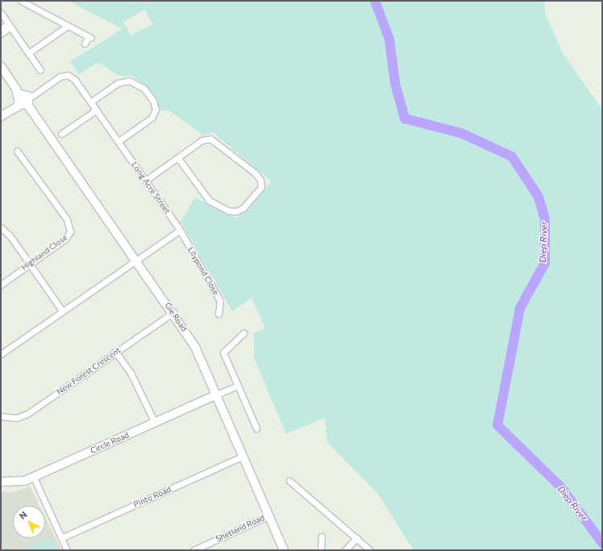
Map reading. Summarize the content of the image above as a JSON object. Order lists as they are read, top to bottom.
{
  "streets": {
    "street": [
      "Long Acre Street",
      "Highland Close",
      "Lilypond Close",
      "Gie Road",
      "New Forest Crescent",
      "Circle Road",
      "Pinto Road",
      "Shetland Road"
    ]
  },
  "crossings": [
    ["Long Acre Street", "Lilypond Close"],
    ["Long Acre Street", "Gie Road"],
    ["Gie Road", "New Forest Crescent"],
    ["Gie Road", "Circle Road"],
    ["Gie Road", "Pinto Road"],
    ["Gie Road", "Shetland Road"]
  ],
  "water": ["Diep River"],
  "north": "top left"
}
